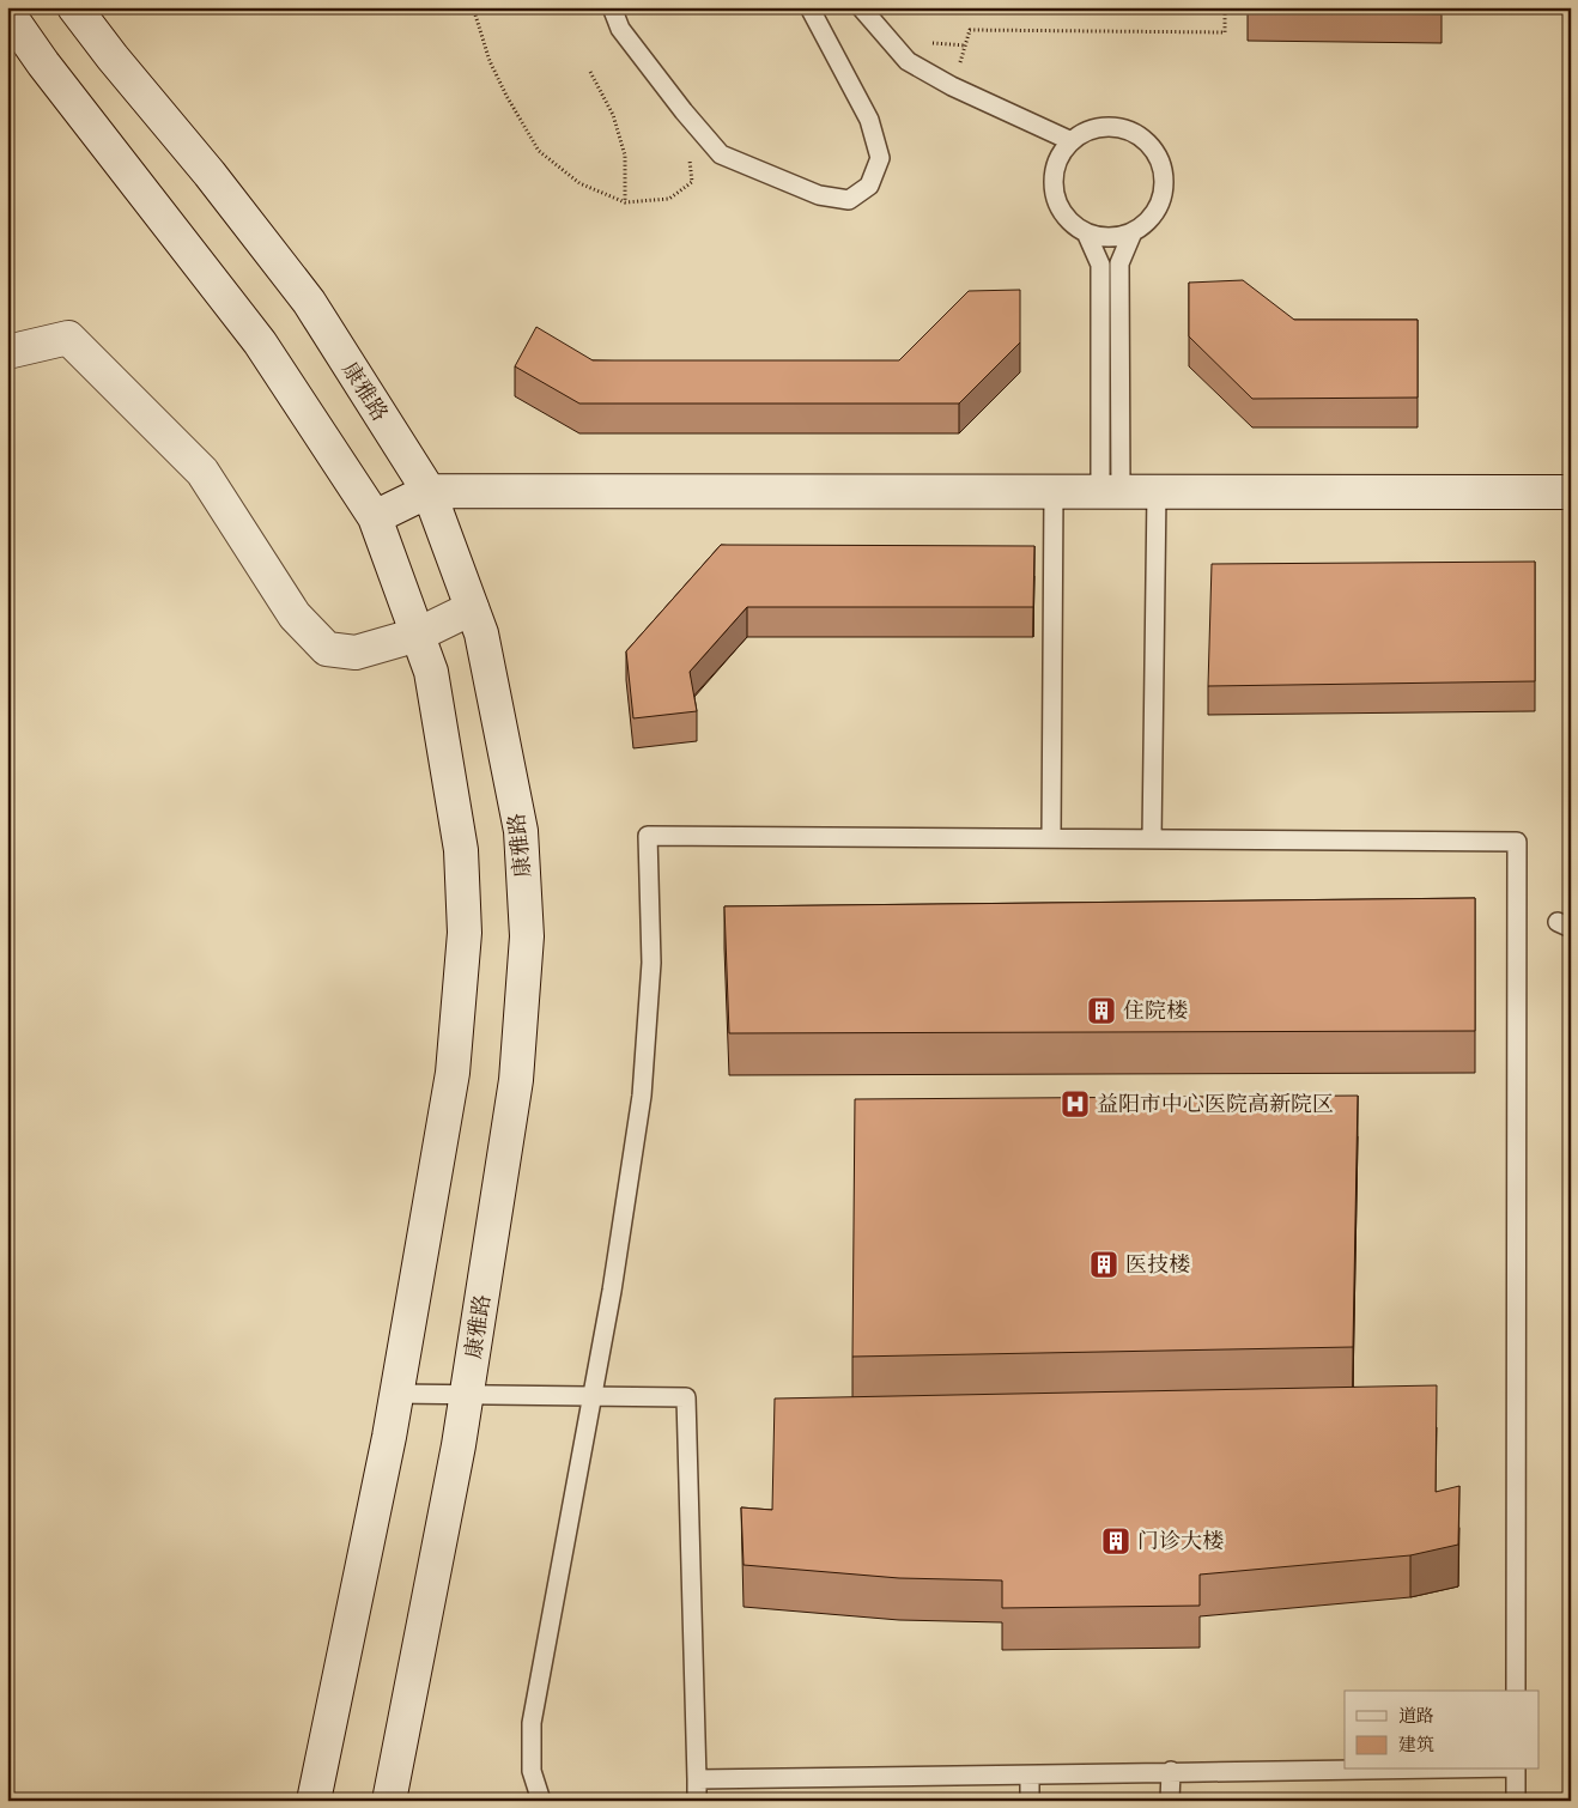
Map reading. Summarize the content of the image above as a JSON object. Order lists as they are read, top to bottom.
{
  "streets": {
    "main road": ["康雅路"]
  },
  "places": {
    "building": ["住院楼", "医技楼", "门诊大楼"],
    "hospital": ["益阳市中心医院高新院区"]
  },
  "legend": ["道路", "建筑"]
}
